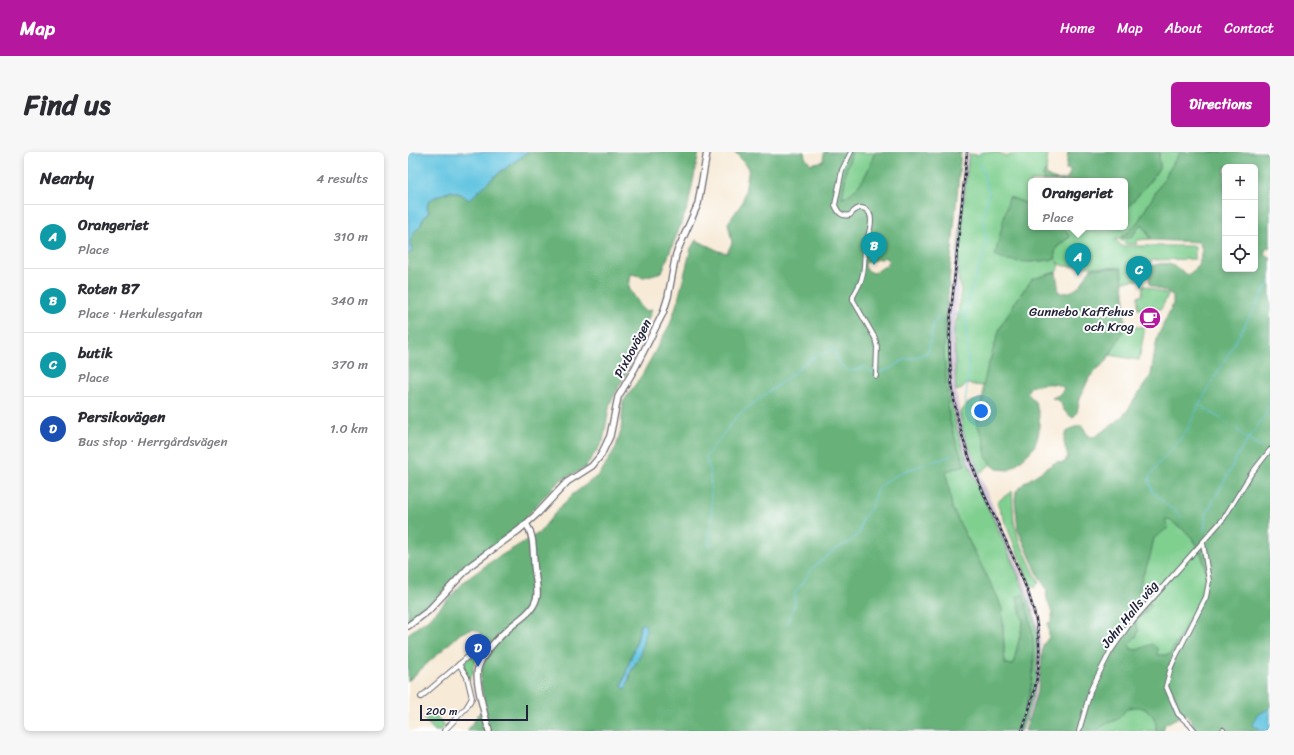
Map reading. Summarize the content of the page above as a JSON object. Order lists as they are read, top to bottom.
{
  "streets": {
    "street": ["Pixbovägen", "John Halls väg"]
  },
  "places": {
    "cafe": ["Gunnebo Kaffehus och Krog"]
  },
  "scale_bar": "200 m",
  "page": {
    "header": "Map",
    "nav": [
      "Home",
      "Map",
      "About",
      "Contact"
    ],
    "title": "Find us",
    "buttons": "Directions",
    "heading": ["Nearby", "4 results"],
    "map_buttons": ["+", "−"],
    "popup": ["Orangeriet", "Place"],
    "list": [
      {
        "mark": "A",
        "name": "Orangeriet",
        "note": "Place",
        "value": "310 m"
      },
      {
        "mark": "B",
        "name": "Roten B7",
        "note": "Place · Herkulesgatan",
        "value": "340 m"
      },
      {
        "mark": "C",
        "name": "butik",
        "note": "Place",
        "value": "370 m"
      },
      {
        "mark": "D",
        "name": "Persikovägen",
        "note": "Bus stop · Herrgårdsvägen",
        "value": "1.0 km"
      }
    ],
    "pins": [
      "B",
      "A",
      "C",
      "D"
    ],
    "scale": "200 m"
  }
}
